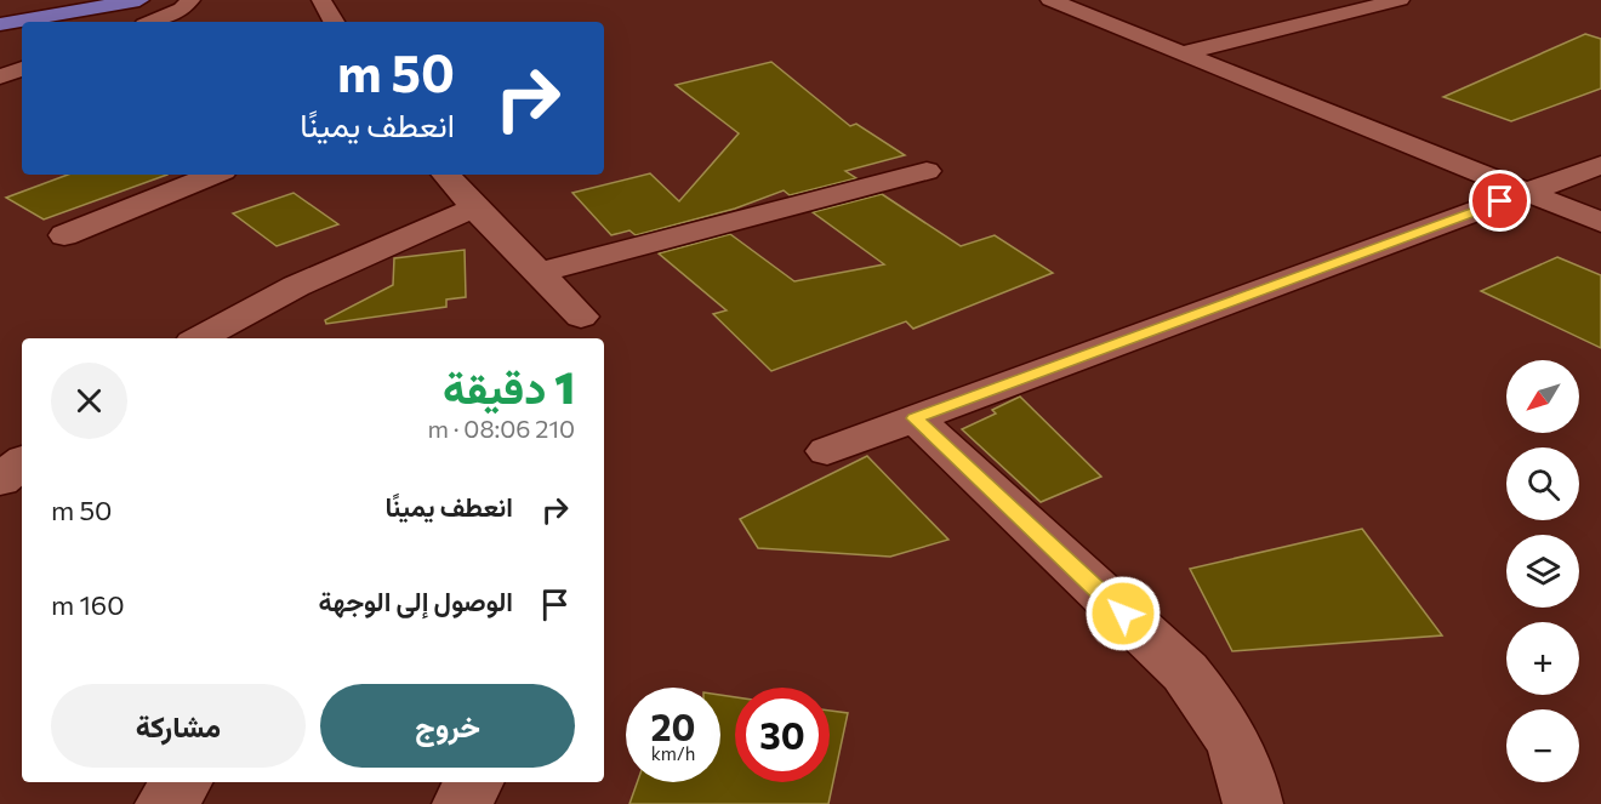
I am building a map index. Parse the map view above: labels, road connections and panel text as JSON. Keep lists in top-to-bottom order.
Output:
{
  "north": "bottom left",
  "page": {
    "turn": ["50 m", "انعطف يمينًا"],
    "heading": ["1 دقيقة", "210 m · 08:06"],
    "map_buttons": ["+", "−"],
    "list": [
      {
        "name": "انعطف يمينًا",
        "value": "50 m"
      },
      {
        "name": "الوصول إلى الوجهة",
        "value": "160 m"
      }
    ],
    "buttons": ["خروج", "مشاركة"],
    "speed": "20 km/h",
    "limit": "30"
  }
}
